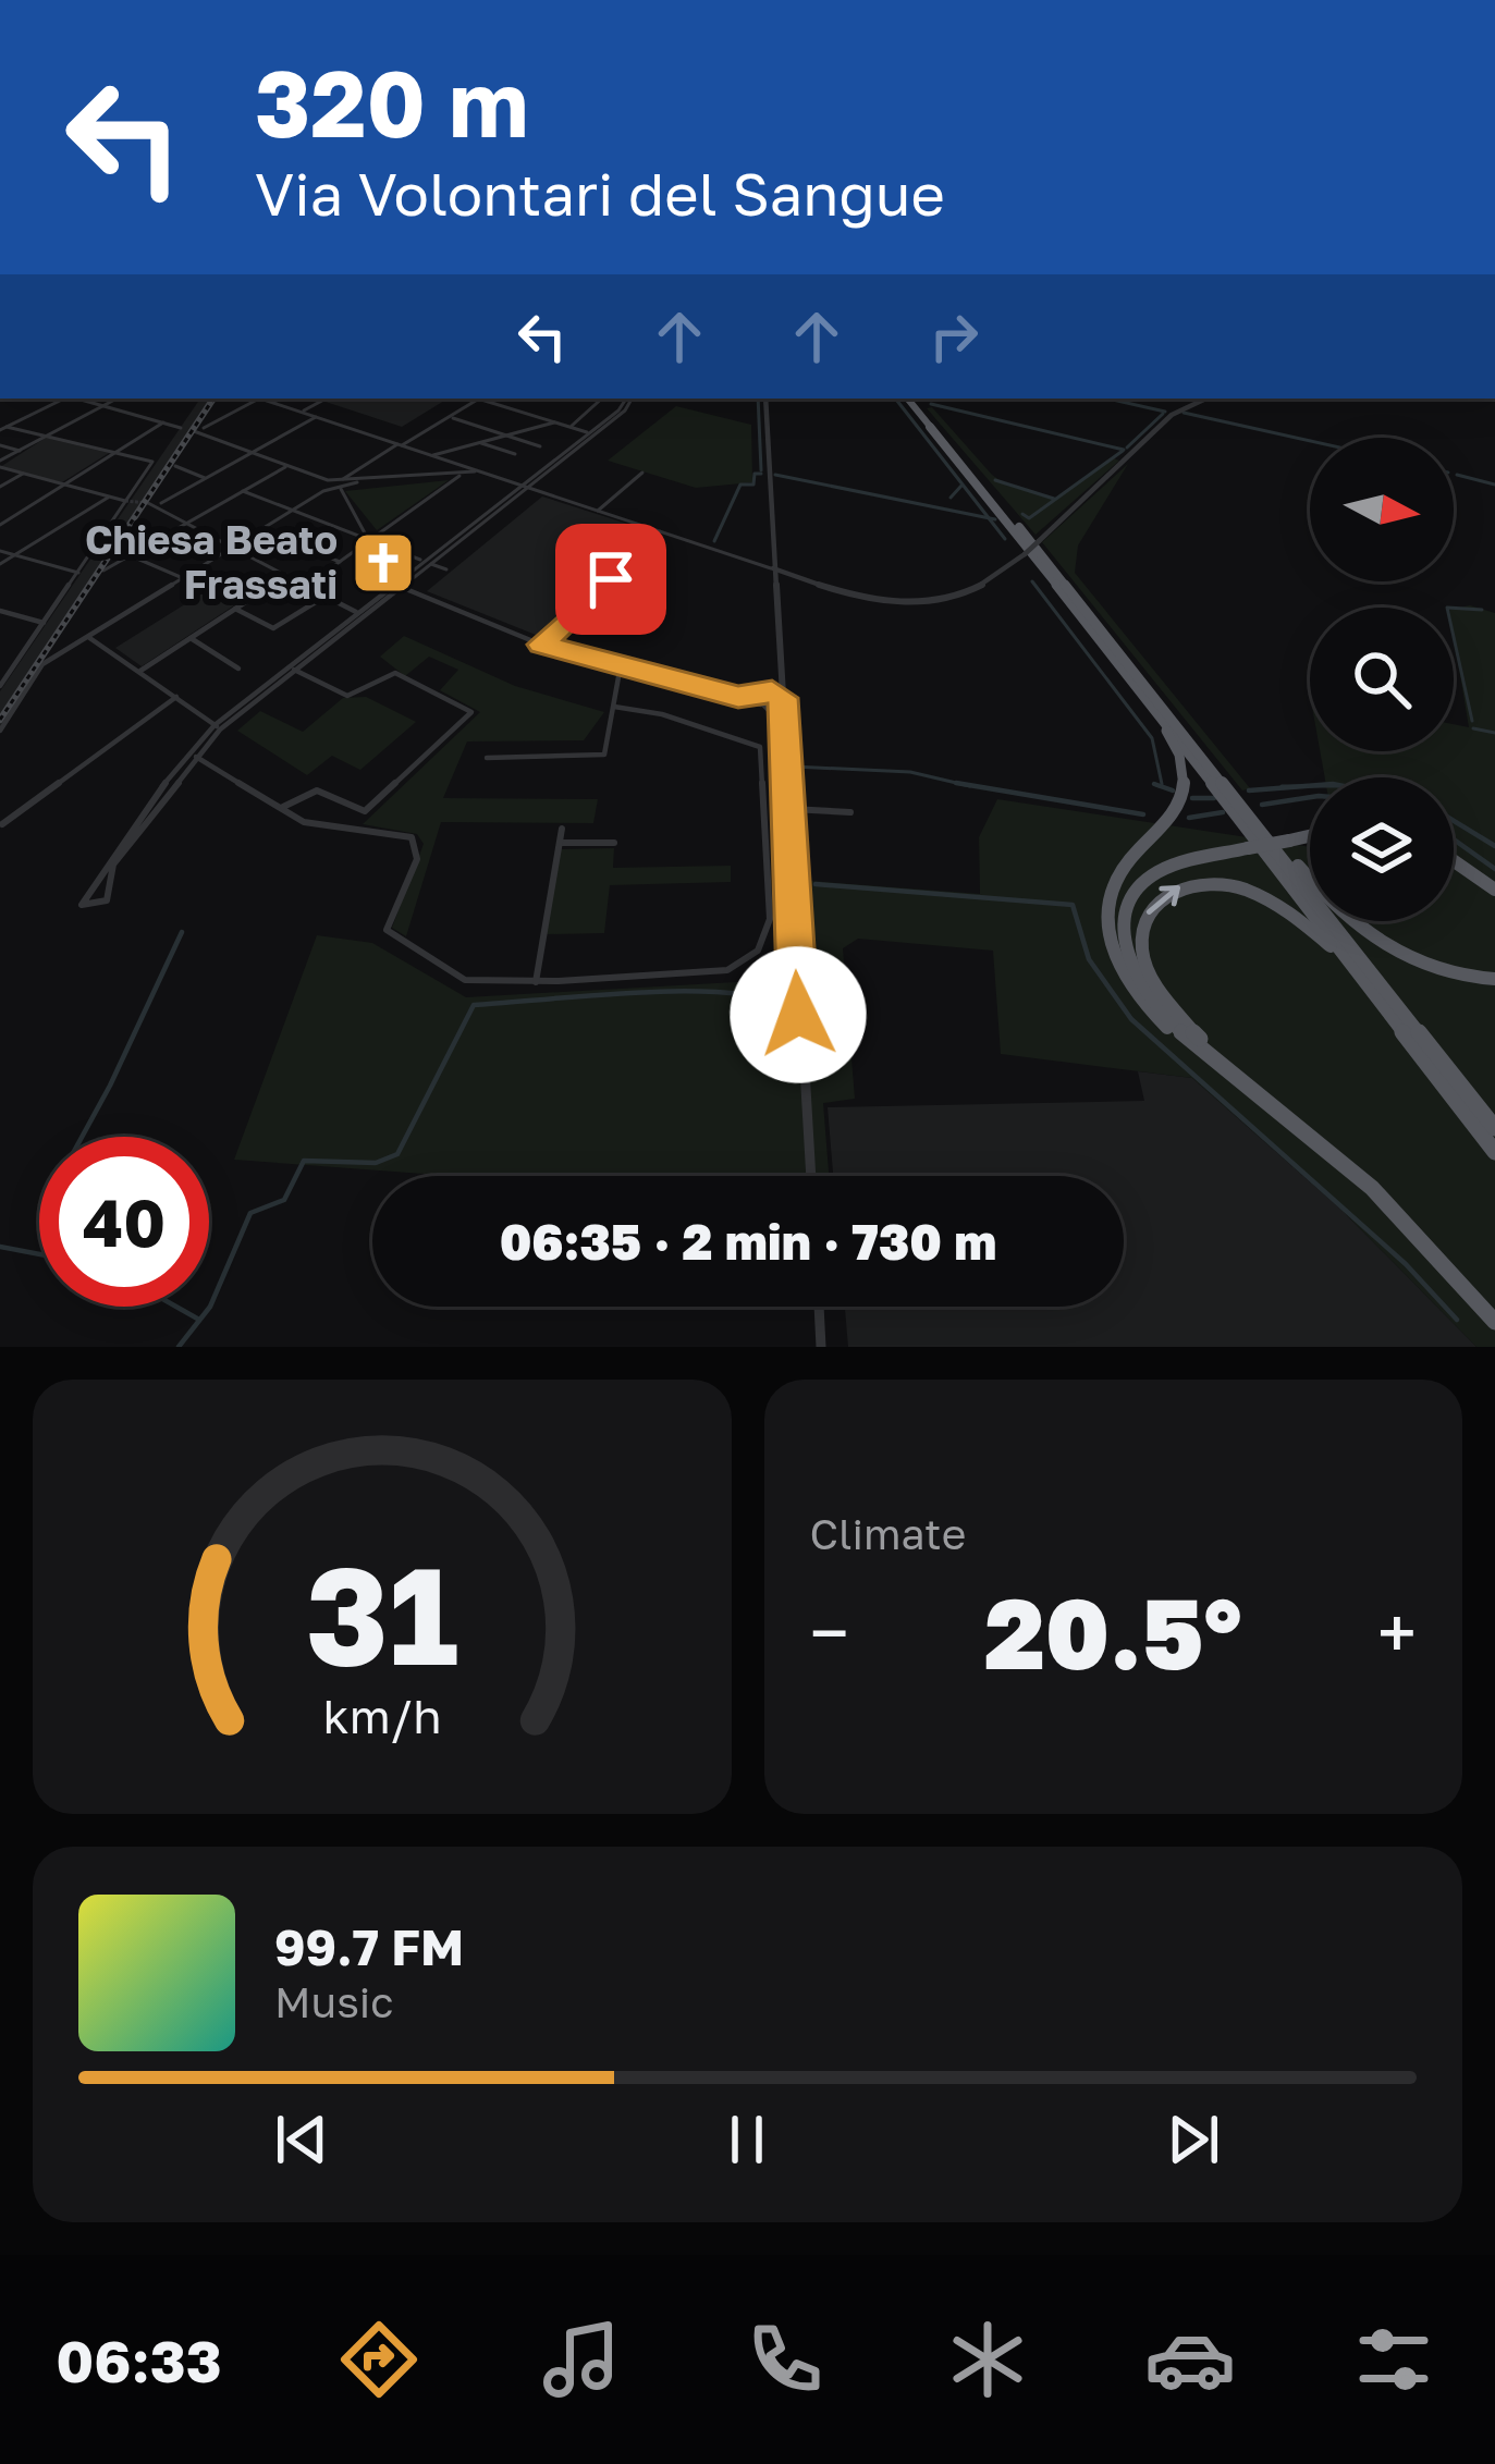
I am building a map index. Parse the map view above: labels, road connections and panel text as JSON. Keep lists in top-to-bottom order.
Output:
{
  "places": {
    "church": ["Chiesa Beato Frassati"]
  },
  "north": "right",
  "page": {
    "turn": ["320 m", "Via Volontari del Sangue"],
    "limit": "40",
    "trip": "06:35 · 2 min · 730 m",
    "tile": "Climate",
    "heat": ["−", "20.5°", "+"],
    "song": ["99.7 FM", "Music"],
    "tabs": "06:33",
    "gauge": ["31", "km/h"]
  }
}
